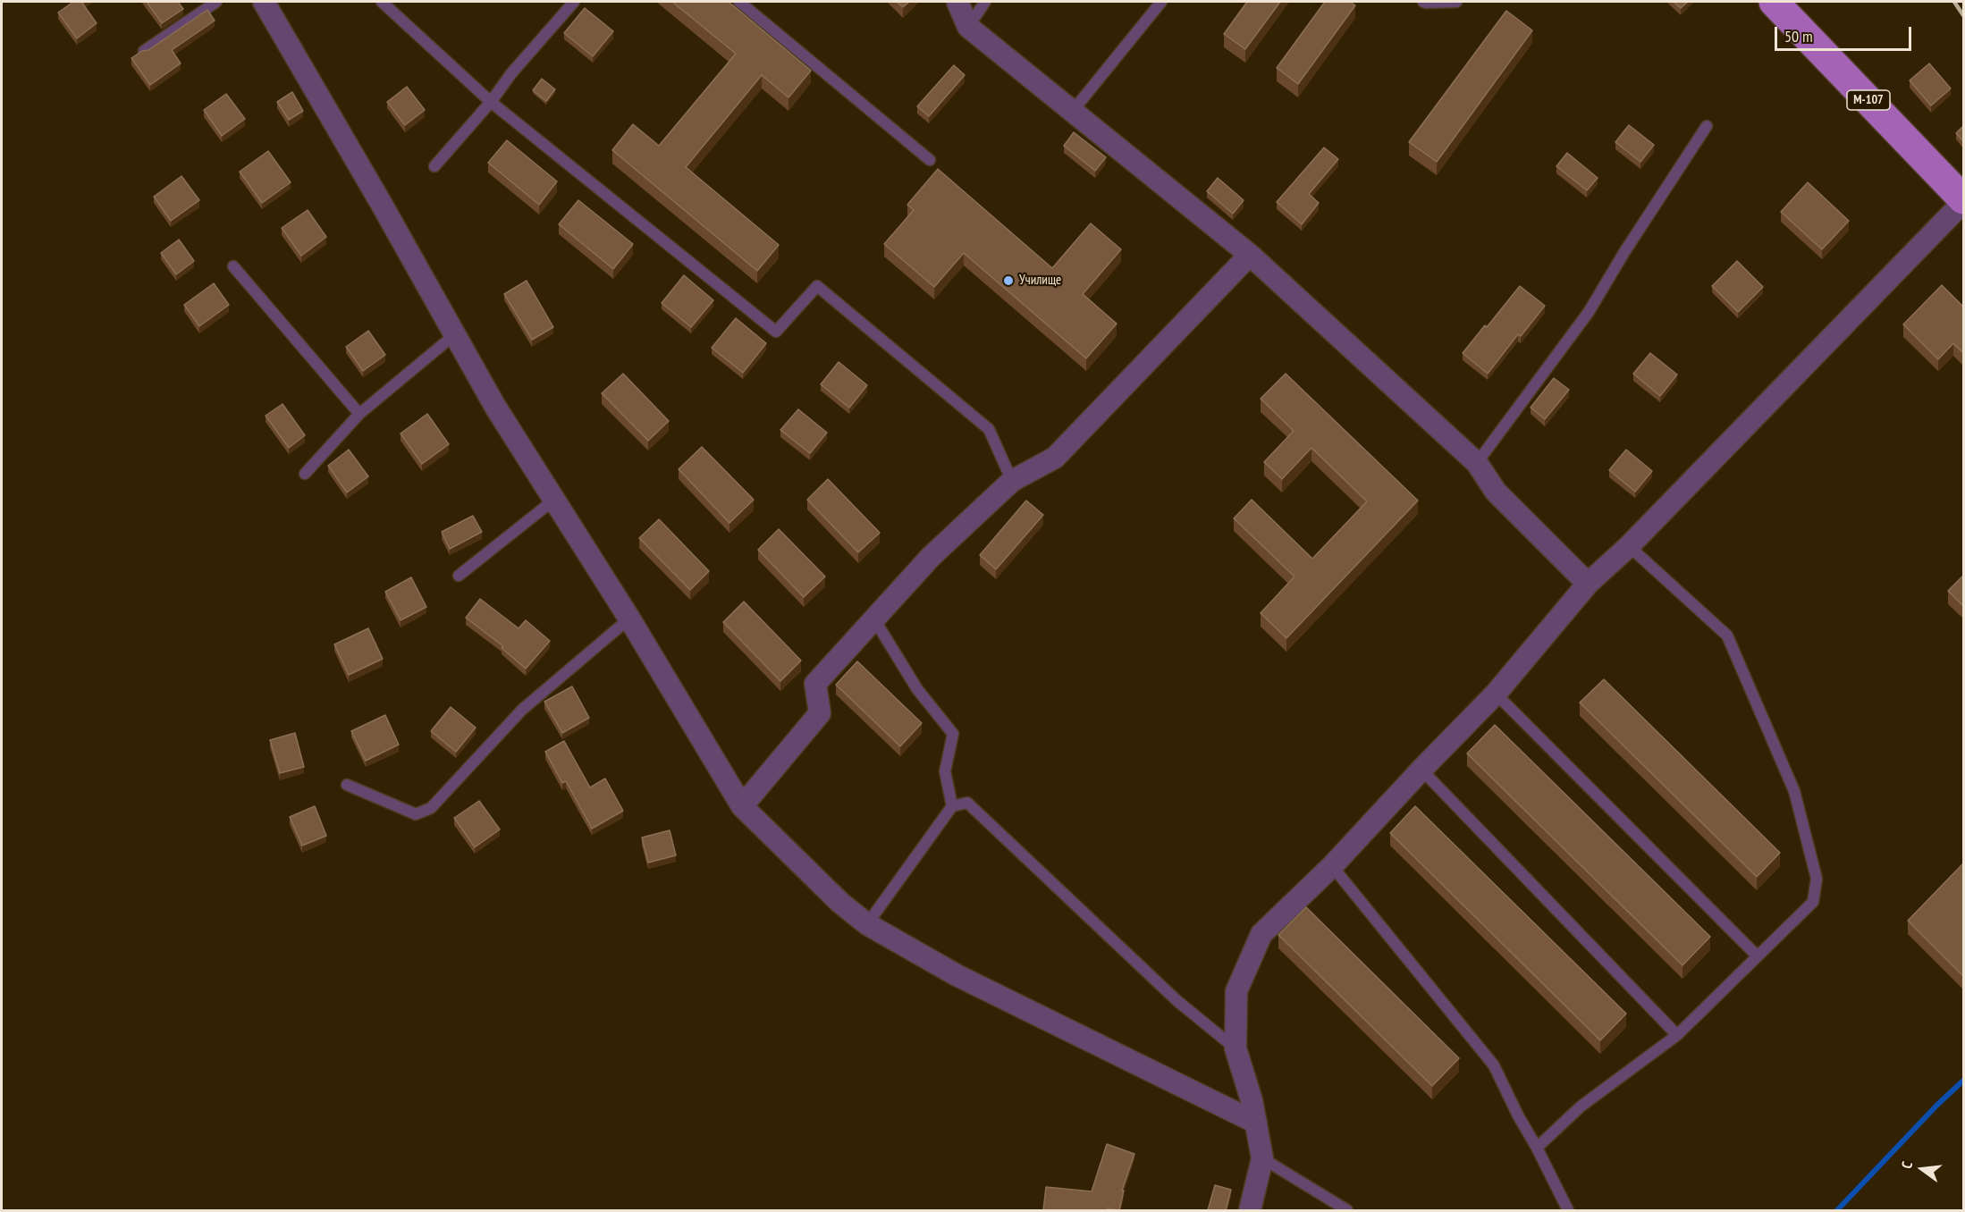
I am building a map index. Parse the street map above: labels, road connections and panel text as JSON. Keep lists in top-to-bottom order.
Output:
{
  "streets": {
    "main road": ["М-107"]
  },
  "places": ["Училище"],
  "scale_bar": "50 m",
  "north": "left"
}
